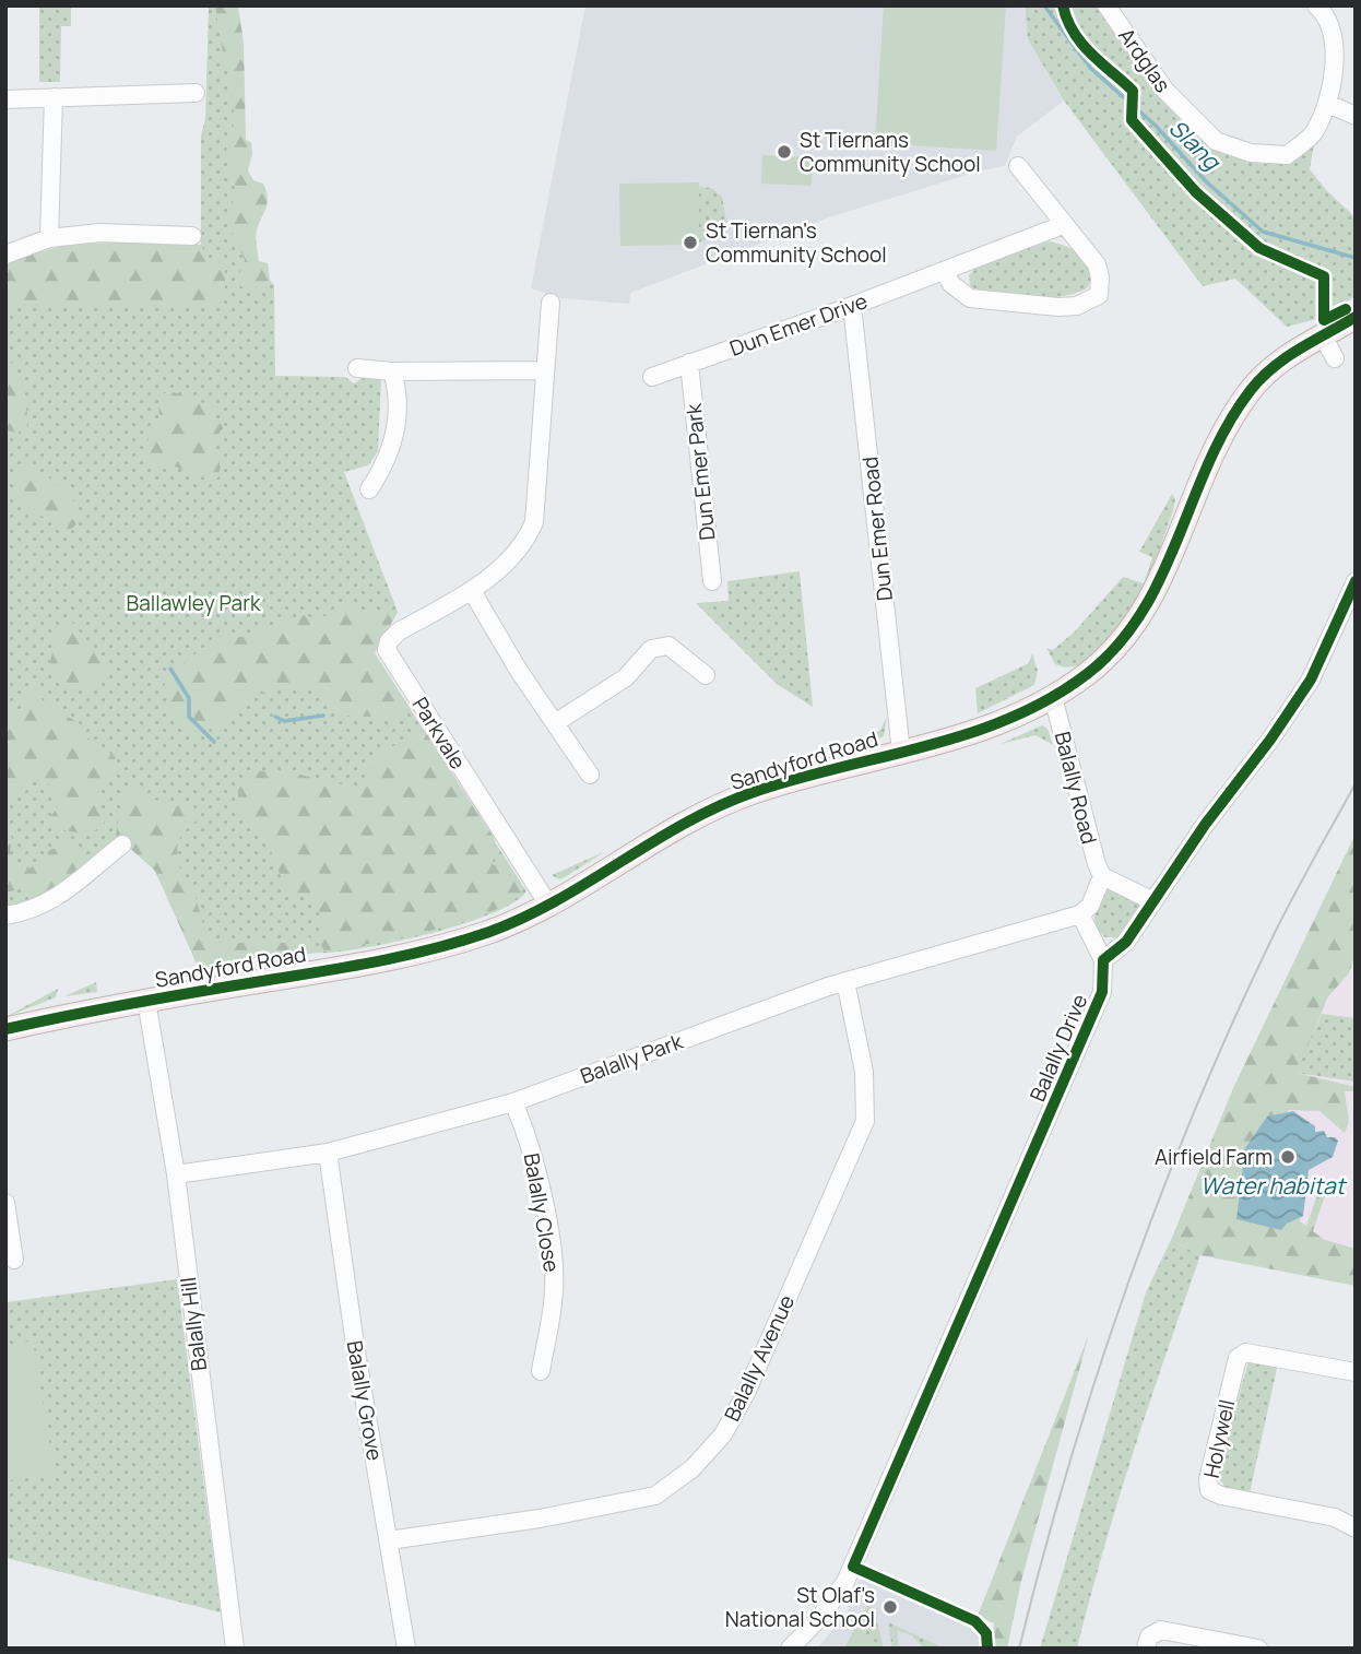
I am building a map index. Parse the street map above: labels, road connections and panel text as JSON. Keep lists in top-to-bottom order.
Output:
{
  "streets": {
    "main road": ["Sandyford Road"],
    "street": [
      "Ardglas",
      "Dun Emer Drive",
      "Dun Emer Park",
      "Dun Emer Road",
      "Parkvale",
      "Balally Road",
      "Balally Drive",
      "Balally Park",
      "Balally Close",
      "Balally Hill",
      "Balally Avenue",
      "Balally Grove",
      "Holywell"
    ]
  },
  "crossings": [
    ["Dun Emer Drive", "Dun Emer Park"],
    ["Dun Emer Drive", "Dun Emer Road"],
    ["Dun Emer Road", "Sandyford Road"],
    ["Parkvale", "Sandyford Road"],
    ["Sandyford Road", "Balally Road"],
    ["Sandyford Road", "Balally Hill"],
    ["Balally Park", "Balally Close"],
    ["Balally Park", "Balally Hill"],
    ["Balally Park", "Balally Avenue"],
    ["Balally Park", "Balally Grove"],
    ["Balally Avenue", "Balally Grove"]
  ],
  "water": ["Slang", "Water habitat"],
  "parks": ["Ballawley Park"],
  "places": [
    "St Tiernans Community School",
    "St Tiernan's Community School",
    "Airfield Farm",
    "St Olaf's National School"
  ]
}
